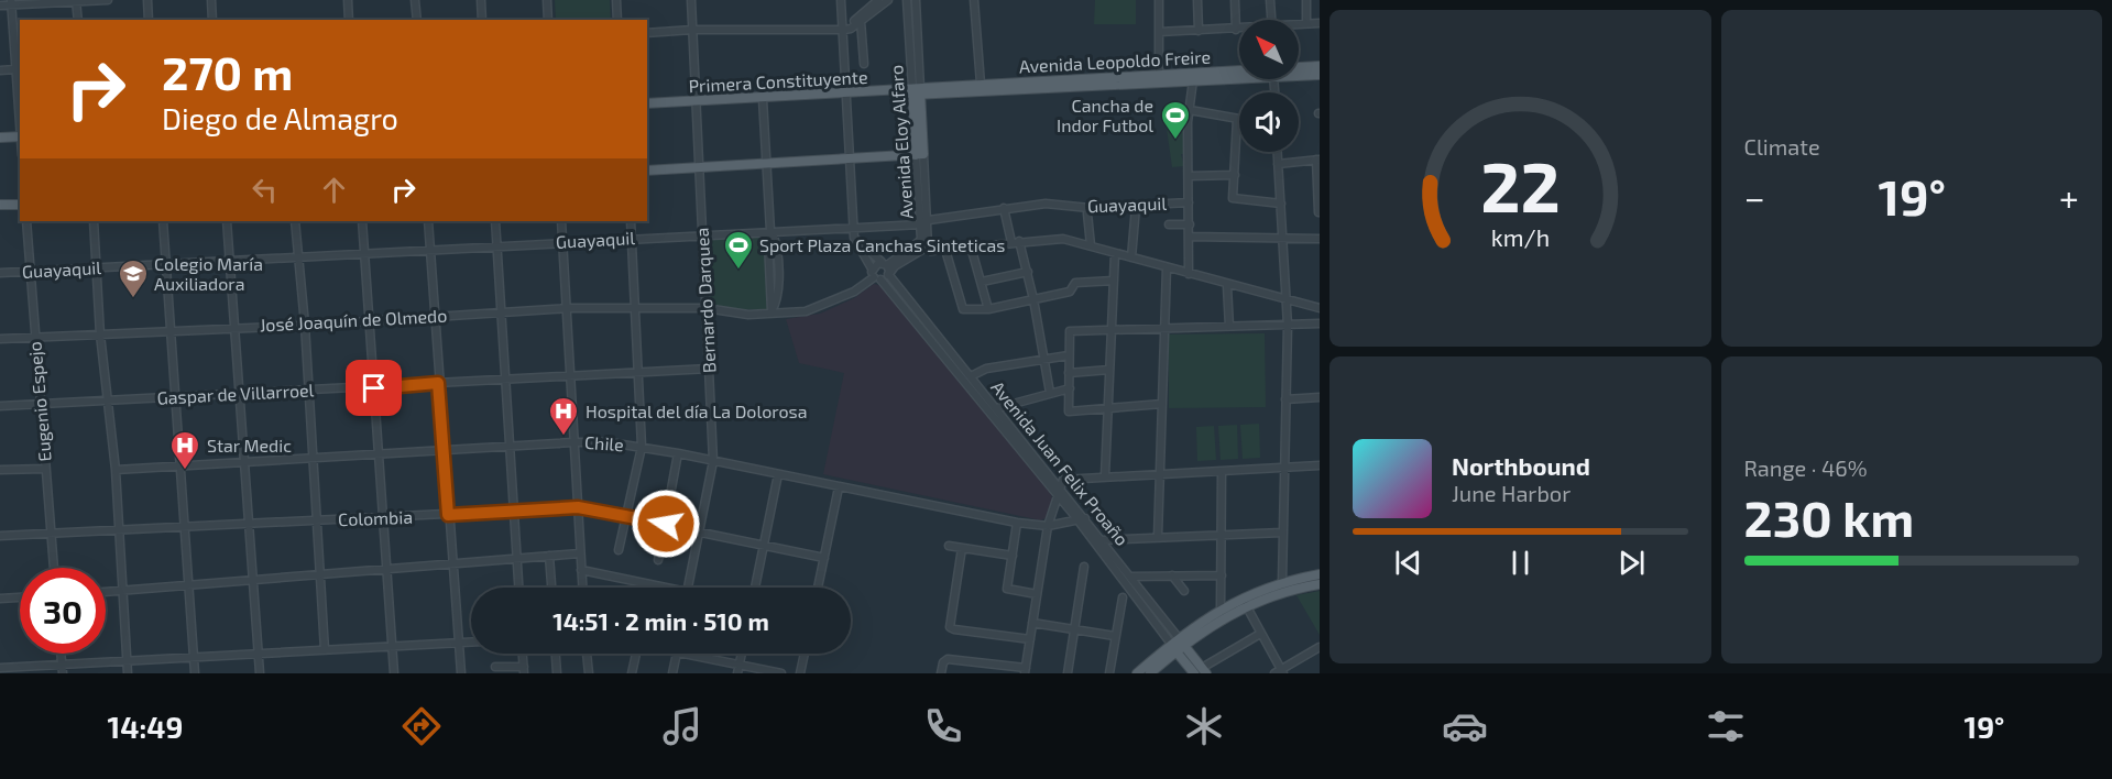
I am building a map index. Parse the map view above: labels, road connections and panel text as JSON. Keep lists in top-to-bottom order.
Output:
{
  "streets": {
    "main road": [
      "Avenida Leopoldo Freire",
      "Primera Constituyente",
      "Avenida Eloy Alfaro",
      "Avenida Juan Felix Proaño"
    ],
    "street": [
      "Guayaquil",
      "Bernardo Darquea",
      "José Joaquín de Olmedo",
      "Gaspar de Villarroel",
      "Eugenio Espejo",
      "Chile",
      "Colombia"
    ]
  },
  "crossings": [
    ["Avenida Leopoldo Freire", "Primera Constituyente"],
    ["Avenida Leopoldo Freire", "Avenida Eloy Alfaro"],
    ["Primera Constituyente", "Avenida Eloy Alfaro"],
    ["Primera Constituyente", "Bernardo Darquea"],
    ["Primera Constituyente", "Avenida Juan Felix Proaño"],
    ["Avenida Eloy Alfaro", "Guayaquil"],
    ["Avenida Eloy Alfaro", "Avenida Juan Felix Proaño"],
    ["Guayaquil", "Bernardo Darquea"],
    ["Guayaquil", "Eugenio Espejo"],
    ["Guayaquil", "Avenida Juan Felix Proaño"],
    ["Bernardo Darquea", "José Joaquín de Olmedo"],
    ["Bernardo Darquea", "Gaspar de Villarroel"],
    ["Bernardo Darquea", "Chile"],
    ["Bernardo Darquea", "Colombia"],
    ["José Joaquín de Olmedo", "Eugenio Espejo"],
    ["José Joaquín de Olmedo", "Avenida Juan Felix Proaño"],
    ["Gaspar de Villarroel", "Eugenio Espejo"],
    ["Eugenio Espejo", "Colombia"],
    ["Chile", "Avenida Juan Felix Proaño"]
  ],
  "places": {
    "sports": ["Cancha de Indor Futbol", "Sport Plaza Canchas Sinteticas"],
    "school or university": ["Colegio María Auxiliadora"],
    "hospital": ["Hospital del día La Dolorosa", "Star Medic"]
  },
  "north": "top left",
  "page": {
    "tile": [
      "Climate",
      ["Range · 46%", "230 km"]
    ],
    "turn": ["270 m", "Diego de Almagro"],
    "heat": ["−", "19°", "+"],
    "song": ["Northbound", "June Harbor"],
    "limit": "30",
    "trip": "14:51 · 2 min · 510 m",
    "tabs": ["14:49", "19°"],
    "gauge": ["22", "km/h"]
  }
}
